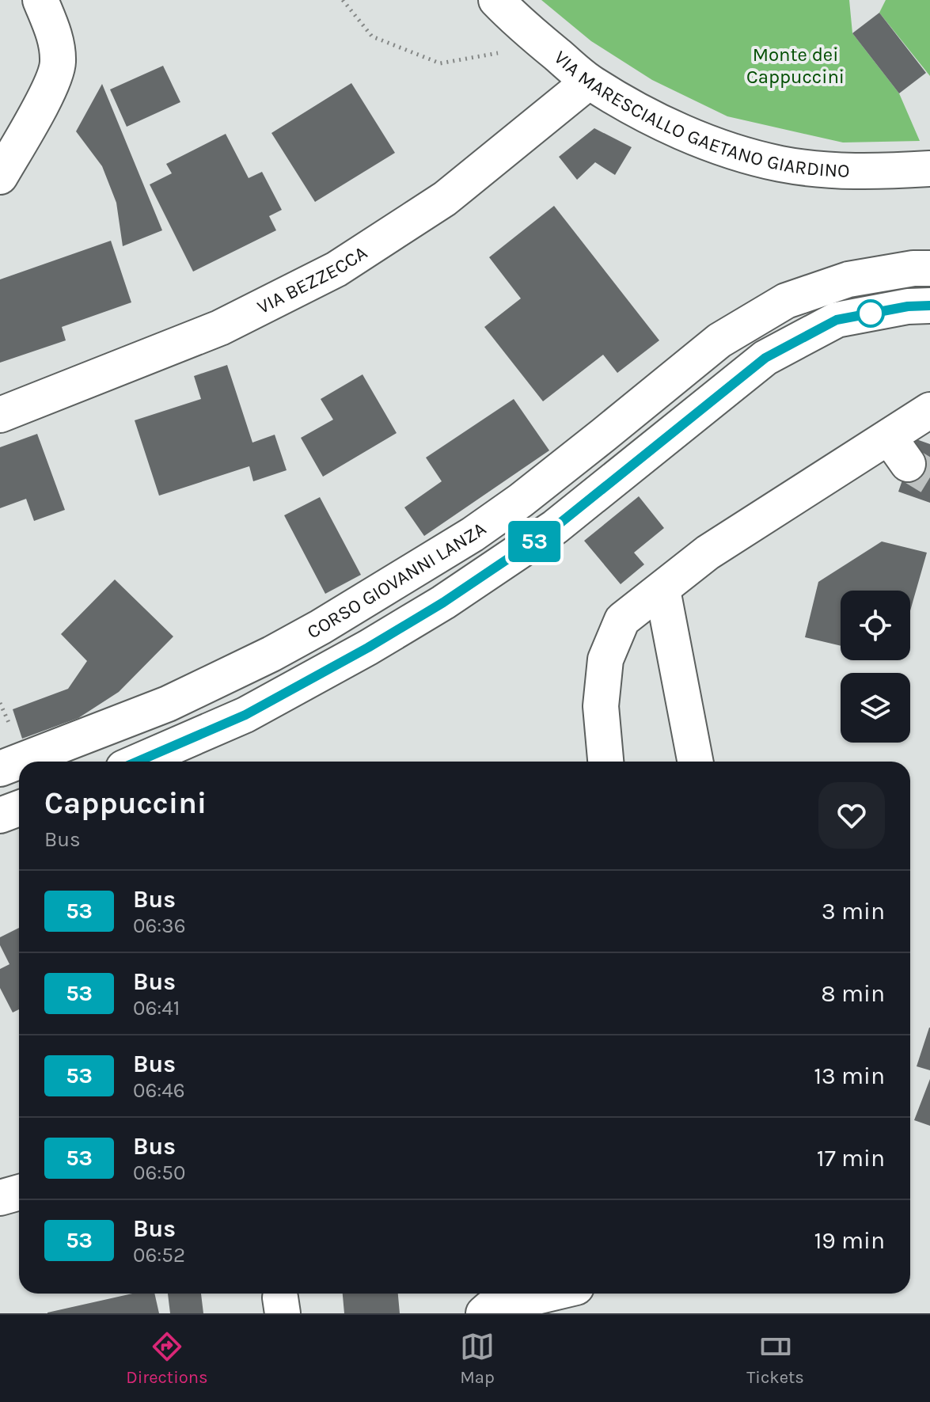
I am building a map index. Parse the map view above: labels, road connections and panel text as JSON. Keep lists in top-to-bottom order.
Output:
{
  "streets": {
    "street": ["VIA MARESCIALLO GAETANO GIARDINO", "VIA BEZZECCA", "CORSO GIOVANNI LANZA"]
  },
  "crossings": [
    ["VIA MARESCIALLO GAETANO GIARDINO", "VIA BEZZECCA"]
  ],
  "parks": ["Monte dei Cappuccini"],
  "lines": ["bus line 53"],
  "page": {
    "on_map": "53",
    "heading": ["Cappuccini", "Bus"],
    "list": [
      {
        "mark": "53",
        "name": "Bus",
        "note": "06:36",
        "value": "3 min"
      },
      {
        "mark": "53",
        "name": "Bus",
        "note": "06:41",
        "value": "8 min"
      },
      {
        "mark": "53",
        "name": "Bus",
        "note": "06:46",
        "value": "13 min"
      },
      {
        "mark": "53",
        "name": "Bus",
        "note": "06:50",
        "value": "17 min"
      },
      {
        "mark": "53",
        "name": "Bus",
        "note": "06:52",
        "value": "19 min"
      }
    ],
    "tabs": ["Directions", "Map", "Tickets"]
  }
}
